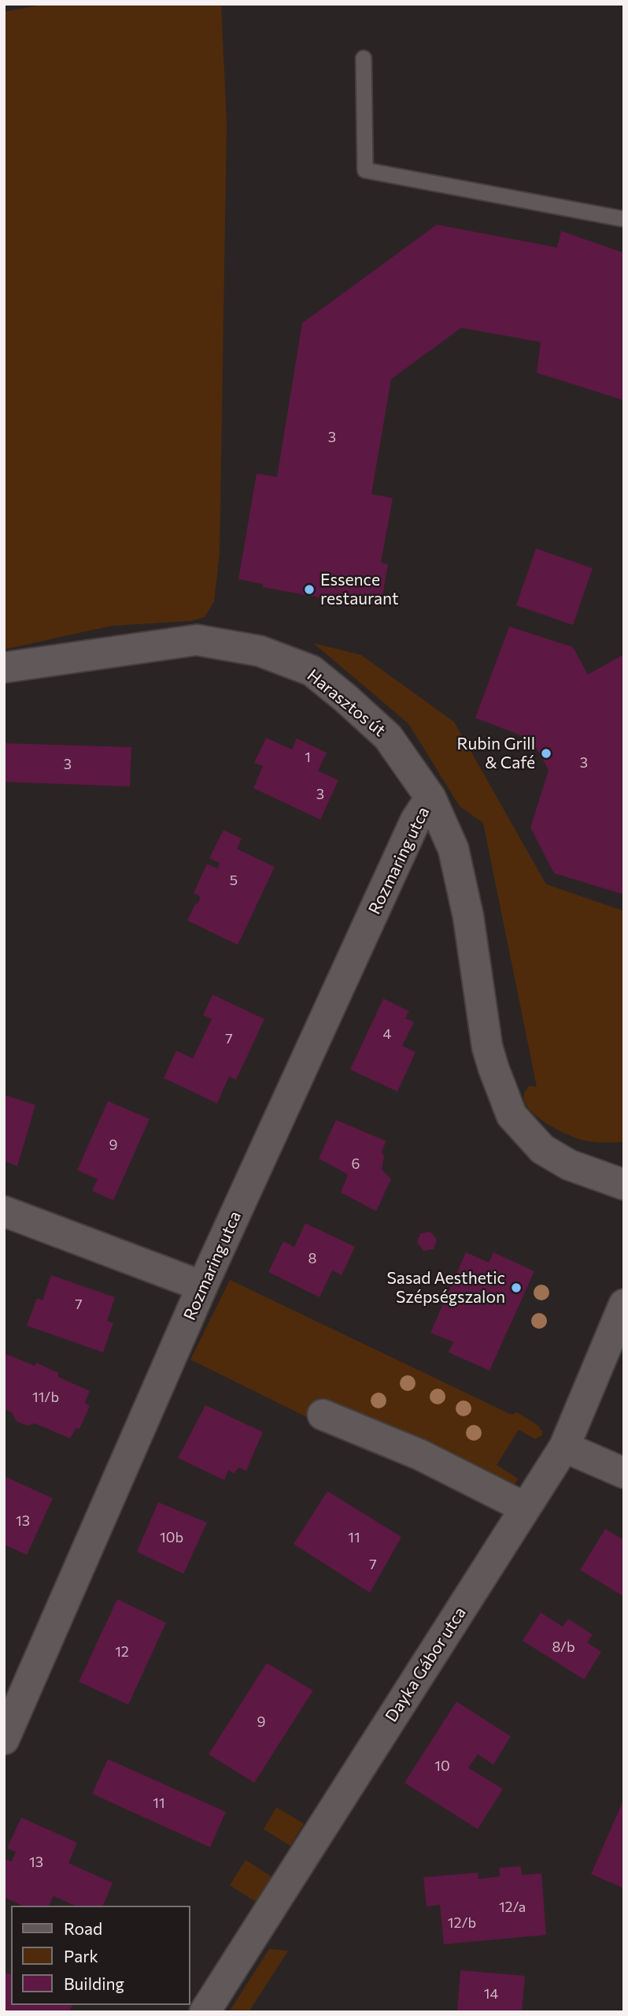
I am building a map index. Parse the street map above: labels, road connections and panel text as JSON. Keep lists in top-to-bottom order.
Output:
{
  "streets": {
    "street": ["Harasztos út", "Rozmaring utca", "Dayka Gábor utca"]
  },
  "crossings": [
    ["Harasztos út", "Rozmaring utca"]
  ],
  "places": ["Essence restaurant", "Rubin Grill & Café", "Sasad Aesthetic Szépségszalon"],
  "house_numbers": [
    "3",
    "1",
    "3",
    "3",
    "3",
    "5",
    "4",
    "7",
    "9",
    "6",
    "8",
    "7",
    "11/b",
    "13",
    "10b",
    "11",
    "7",
    "8/b",
    "12",
    "9",
    "10",
    "11",
    "13",
    "12/a",
    "12/b",
    "14"
  ],
  "legend": ["Road", "Park", "Building"]
}
